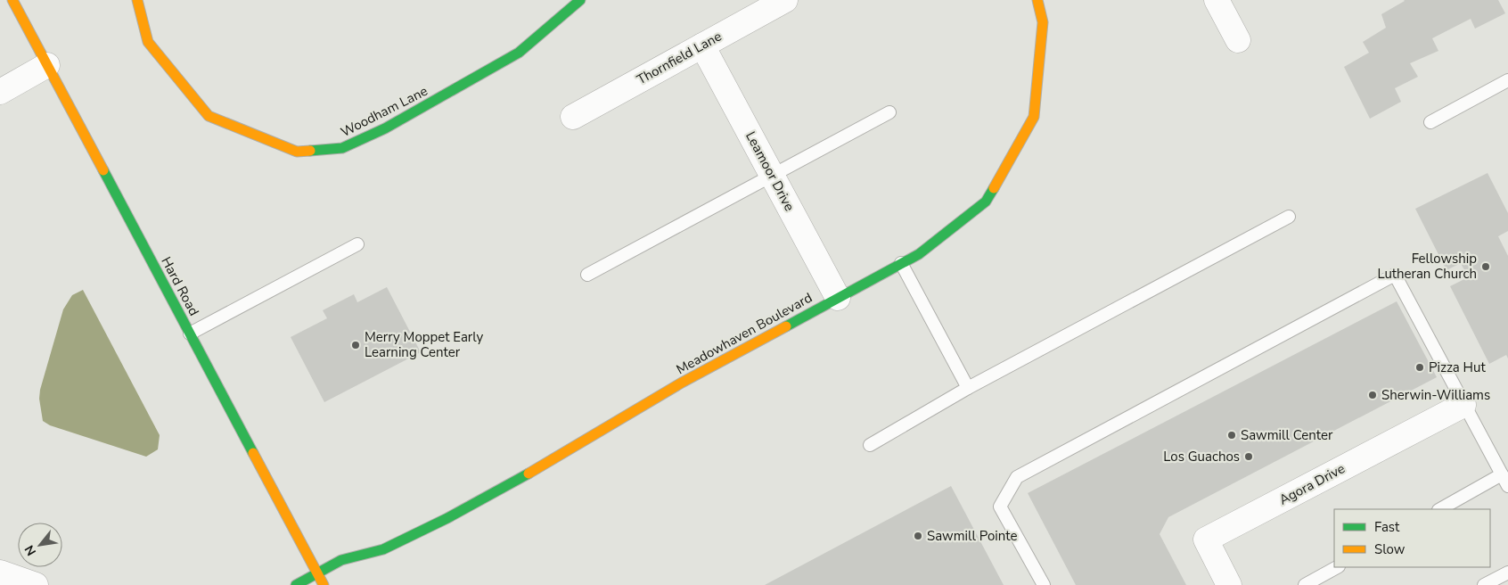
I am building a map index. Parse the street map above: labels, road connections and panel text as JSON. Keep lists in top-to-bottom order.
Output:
{
  "streets": {
    "street": [
      "Thornfield Lane",
      "Woodham Lane",
      "Leamoor Drive",
      "Hard Road",
      "Meadowhaven Boulevard",
      "Agora Drive"
    ]
  },
  "crossings": [
    ["Thornfield Lane", "Leamoor Drive"],
    ["Leamoor Drive", "Meadowhaven Boulevard"],
    ["Hard Road", "Meadowhaven Boulevard"]
  ],
  "places": [
    "Fellowship Lutheran Church",
    "Merry Moppet Early Learning Center",
    "Pizza Hut",
    "Sherwin-Williams",
    "Sawmill Center",
    "Los Guachos",
    "Sawmill Pointe"
  ],
  "legend": ["Fast", "Slow"],
  "north": "bottom left"
}
